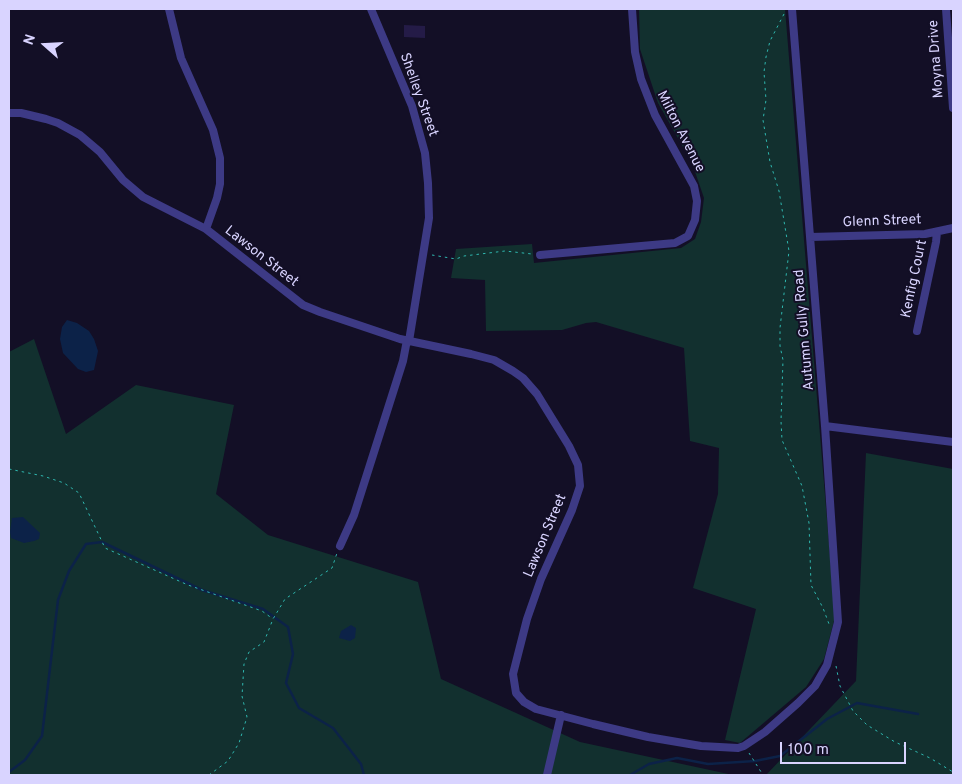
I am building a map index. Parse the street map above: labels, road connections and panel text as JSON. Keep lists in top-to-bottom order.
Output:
{
  "streets": {
    "street": [
      "Moyna Drive",
      "Shelley Street",
      "Milton Avenue",
      "Glenn Street",
      "Lawson Street",
      "Kenfig Court",
      "Autumn Gully Road"
    ]
  },
  "crossings": [
    ["Shelley Street", "Lawson Street"],
    ["Glenn Street", "Kenfig Court"],
    ["Glenn Street", "Autumn Gully Road"],
    ["Lawson Street", "Autumn Gully Road"]
  ],
  "scale_bar": "100 m",
  "north": "left"
}
